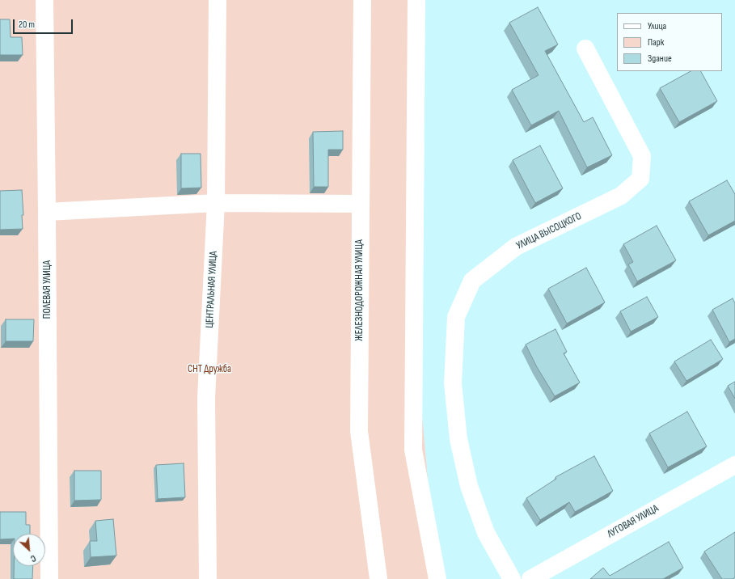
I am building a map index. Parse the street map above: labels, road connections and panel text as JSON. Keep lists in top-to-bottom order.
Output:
{
  "streets": {
    "street": [
      "УЛИЦА ВЫСОЦКОГО",
      "ПОЛЕВАЯ УЛИЦА",
      "ЦЕНТРАЛЬНАЯ УЛИЦА",
      "ЖЕЛЕЗНОДОРОЖНАЯ УЛИЦА",
      "ЛУГОВАЯ УЛИЦА"
    ]
  },
  "parks": ["СНТ Дружба"],
  "legend": ["Улица", "Парк", "Здание"],
  "scale_bar": "20 m",
  "north": "bottom right"
}
